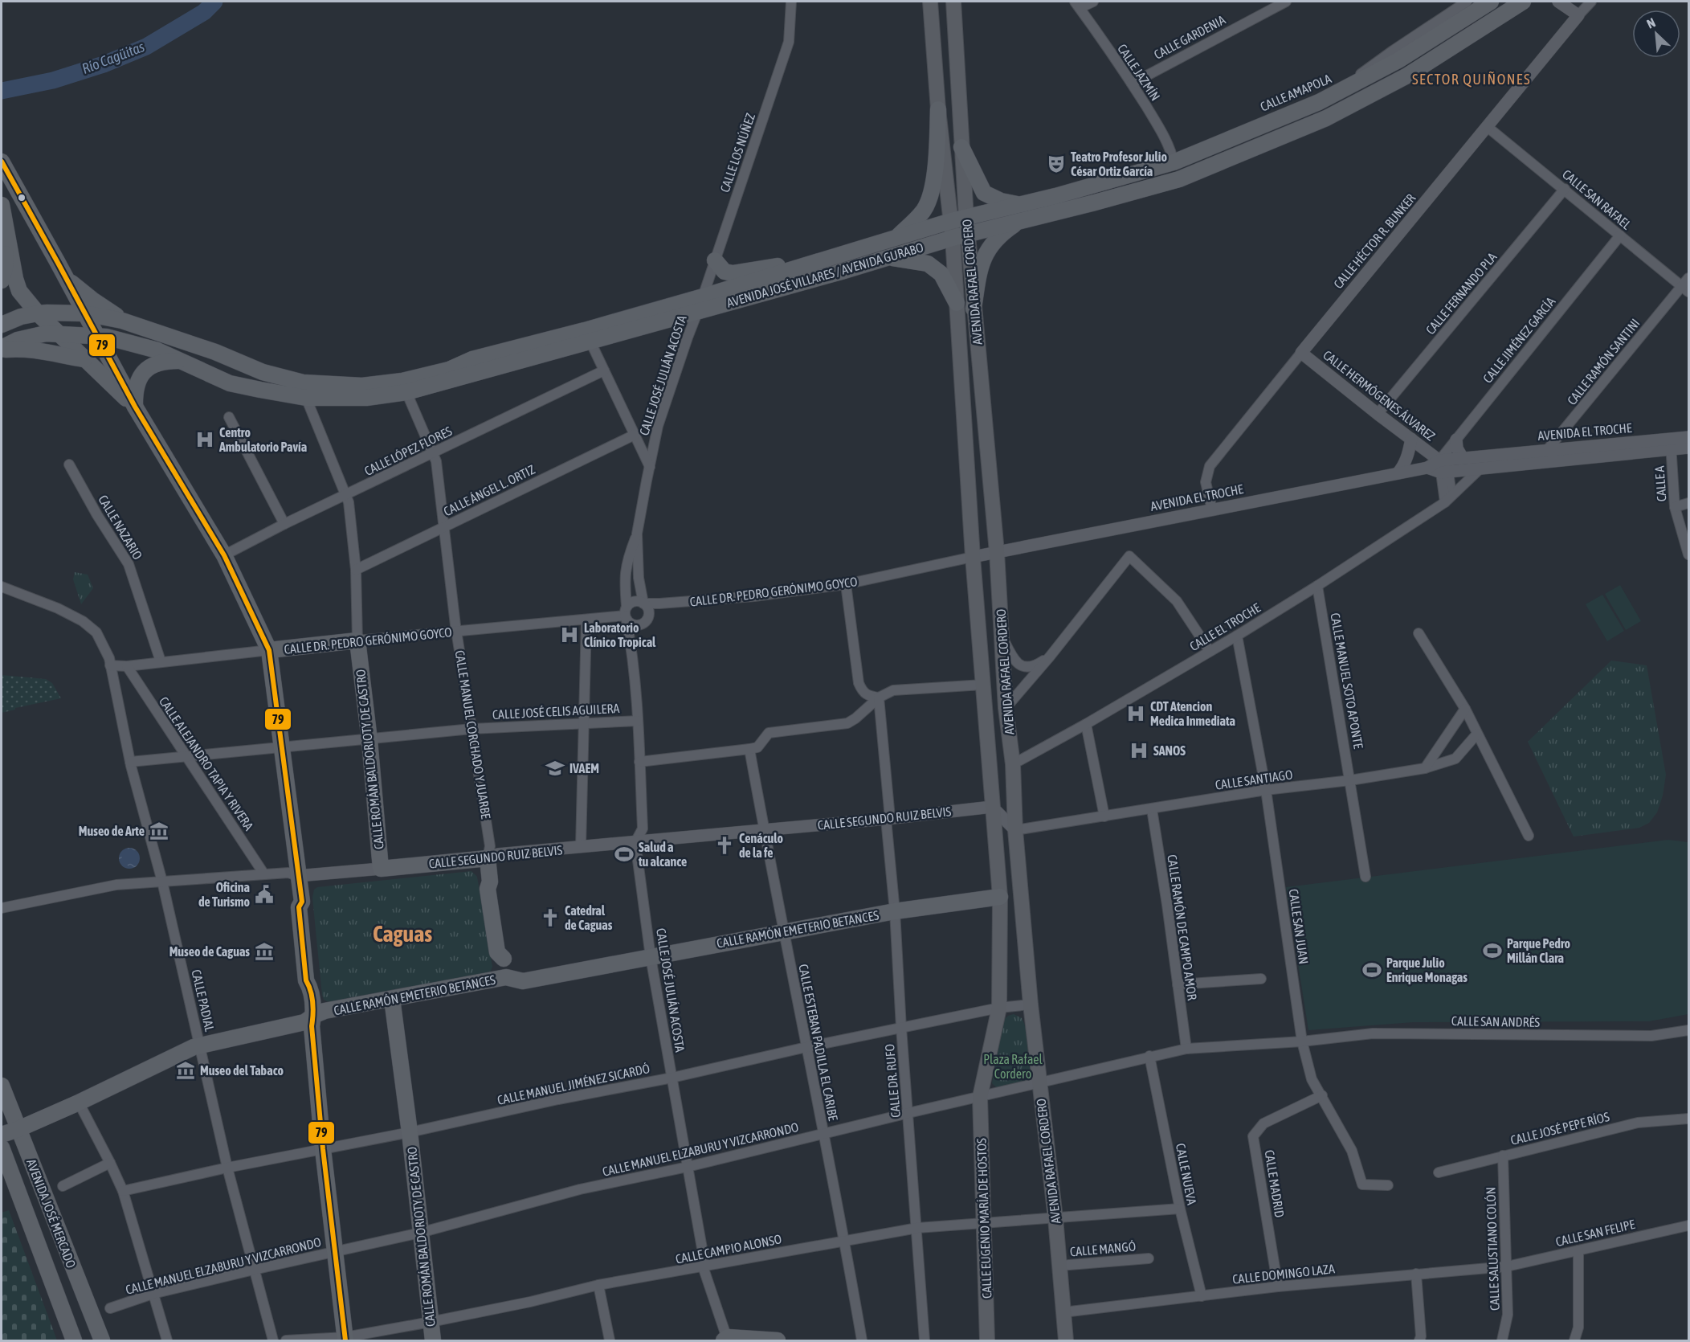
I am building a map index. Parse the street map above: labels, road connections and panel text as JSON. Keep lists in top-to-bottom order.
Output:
{
  "streets": {
    "main road": [
      "AVENIDA JOSÉ VILLARES / AVENIDA GURABO",
      "AVENIDA RAFAEL CORDERO",
      "CALLE DR. PEDRO GERÓNIMO GOYCO",
      "CALLE MANUEL CORCHADO Y JUARBE",
      "CALLE ROMÁN BALDORIOTY DE CASTRO",
      "CALLE SEGUNDO RUIZ BELVIS",
      "CALLE RAMÓN EMETERIO BETANCES",
      "AVENIDA JOSÉ MERCADO",
      "CALLE EUGENIO MARÍA DE HOSTOS"
    ],
    "street": [
      "CALLE GARDENIA",
      "CALLE JAZMÍN",
      "CALLE AMAPOLA",
      "CALLE LOS NÚÑEZ",
      "CALLE SAN RAFAEL",
      "CALLE HÉCTOR R. BUNKER",
      "CALLE FERNANDO PLA",
      "CALLE JIMÉNEZ GARCÍA",
      "CALLE RAMÓN SANTINI",
      "CALLE JOSÉ JULIÁN ACOSTA",
      "CALLE HERMÓGENES ÁLVAREZ",
      "AVENIDA EL TROCHE",
      "CALLE LÓPEZ FLORES",
      "CALLE A",
      "CALLE ÁNGEL L. ORTIZ",
      "CALLE NAZARIO",
      "CALLE EL TROCHE",
      "CALLE MANUEL SOTO APONTE",
      "CALLE JOSÉ CELIS AGUILERA",
      "CALLE ALEJANDRO TAPIA Y RIVERA",
      "CALLE SANTIAGO",
      "CALLE SAN JUAN",
      "CALLE RAMÓN DE CAMPO AMOR",
      "CALLE PADIAL",
      "CALLE SAN ANDRÉS",
      "CALLE ESTEBAN PADILLA EL CARIBE",
      "CALLE DR. RUFO",
      "CALLE MANUEL JIMÉNEZ SICARDÓ",
      "CALLE JOSÉ PEPE RÍOS",
      "CALLE MANUEL ELZABURU Y VIZCARRONDO",
      "CALLE NUEVA",
      "CALLE MADRID",
      "CALLE SAN FELIPE",
      "CALLE CAMPIO ALONSO",
      "CALLE MANGÓ",
      "CALLE SALUSTIANO COLÓN",
      "CALLE DOMINGO LAZA"
    ]
  },
  "crossings": [
    ["CALLE GARDENIA", "CALLE JAZMÍN"],
    ["CALLE JAZMÍN", "CALLE AMAPOLA"],
    ["CALLE JAZMÍN", "AVENIDA JOSÉ VILLARES / AVENIDA GURABO"],
    ["CALLE AMAPOLA", "AVENIDA JOSÉ VILLARES / AVENIDA GURABO"],
    ["CALLE LOS NÚÑEZ", "AVENIDA JOSÉ VILLARES / AVENIDA GURABO"],
    ["CALLE LOS NÚÑEZ", "CALLE JOSÉ JULIÁN ACOSTA"],
    ["CALLE SAN RAFAEL", "CALLE HÉCTOR R. BUNKER"],
    ["CALLE SAN RAFAEL", "CALLE FERNANDO PLA"],
    ["CALLE SAN RAFAEL", "CALLE JIMÉNEZ GARCÍA"],
    ["CALLE SAN RAFAEL", "CALLE RAMÓN SANTINI"],
    ["CALLE HÉCTOR R. BUNKER", "CALLE HERMÓGENES ÁLVAREZ"],
    ["CALLE HÉCTOR R. BUNKER", "AVENIDA EL TROCHE"],
    ["AVENIDA JOSÉ VILLARES / AVENIDA GURABO", "AVENIDA RAFAEL CORDERO"],
    ["AVENIDA JOSÉ VILLARES / AVENIDA GURABO", "CALLE JOSÉ JULIÁN ACOSTA"],
    ["AVENIDA RAFAEL CORDERO", "AVENIDA EL TROCHE"],
    ["AVENIDA RAFAEL CORDERO", "CALLE DR. PEDRO GERÓNIMO GOYCO"],
    ["AVENIDA RAFAEL CORDERO", "CALLE EL TROCHE"],
    ["AVENIDA RAFAEL CORDERO", "CALLE SANTIAGO"],
    ["AVENIDA RAFAEL CORDERO", "CALLE SEGUNDO RUIZ BELVIS"],
    ["AVENIDA RAFAEL CORDERO", "CALLE RAMÓN EMETERIO BETANCES"],
    ["AVENIDA RAFAEL CORDERO", "CALLE MANUEL JIMÉNEZ SICARDÓ"],
    ["AVENIDA RAFAEL CORDERO", "CALLE MANUEL ELZABURU Y VIZCARRONDO"],
    ["AVENIDA RAFAEL CORDERO", "CALLE EUGENIO MARÍA DE HOSTOS"],
    ["AVENIDA RAFAEL CORDERO", "CALLE CAMPIO ALONSO"],
    ["AVENIDA RAFAEL CORDERO", "CALLE MANGÓ"],
    ["AVENIDA RAFAEL CORDERO", "CALLE DOMINGO LAZA"],
    ["CALLE FERNANDO PLA", "CALLE HERMÓGENES ÁLVAREZ"],
    ["CALLE JIMÉNEZ GARCÍA", "CALLE HERMÓGENES ÁLVAREZ"],
    ["CALLE JIMÉNEZ GARCÍA", "AVENIDA EL TROCHE"],
    ["CALLE RAMÓN SANTINI", "AVENIDA EL TROCHE"],
    ["CALLE JOSÉ JULIÁN ACOSTA", "CALLE DR. PEDRO GERÓNIMO GOYCO"],
    ["CALLE JOSÉ JULIÁN ACOSTA", "CALLE JOSÉ CELIS AGUILERA"],
    ["CALLE JOSÉ JULIÁN ACOSTA", "CALLE SEGUNDO RUIZ BELVIS"],
    ["CALLE JOSÉ JULIÁN ACOSTA", "CALLE RAMÓN EMETERIO BETANCES"],
    ["CALLE JOSÉ JULIÁN ACOSTA", "CALLE MANUEL JIMÉNEZ SICARDÓ"],
    ["CALLE JOSÉ JULIÁN ACOSTA", "CALLE MANUEL ELZABURU Y VIZCARRONDO"],
    ["CALLE JOSÉ JULIÁN ACOSTA", "CALLE CAMPIO ALONSO"],
    ["CALLE HERMÓGENES ÁLVAREZ", "AVENIDA EL TROCHE"],
    ["AVENIDA EL TROCHE", "CALLE A"],
    ["AVENIDA EL TROCHE", "CALLE DR. PEDRO GERÓNIMO GOYCO"],
    ["AVENIDA EL TROCHE", "CALLE EL TROCHE"],
    ["CALLE LÓPEZ FLORES", "CALLE MANUEL CORCHADO Y JUARBE"],
    ["CALLE LÓPEZ FLORES", "CALLE ROMÁN BALDORIOTY DE CASTRO"],
    ["CALLE ÁNGEL L. ORTIZ", "CALLE MANUEL CORCHADO Y JUARBE"],
    ["CALLE ÁNGEL L. ORTIZ", "CALLE ROMÁN BALDORIOTY DE CASTRO"],
    ["CALLE NAZARIO", "CALLE DR. PEDRO GERÓNIMO GOYCO"],
    ["CALLE DR. PEDRO GERÓNIMO GOYCO", "CALLE MANUEL CORCHADO Y JUARBE"],
    ["CALLE DR. PEDRO GERÓNIMO GOYCO", "CALLE ROMÁN BALDORIOTY DE CASTRO"],
    ["CALLE DR. PEDRO GERÓNIMO GOYCO", "CALLE ALEJANDRO TAPIA Y RIVERA"],
    ["CALLE DR. PEDRO GERÓNIMO GOYCO", "CALLE PADIAL"],
    ["CALLE EL TROCHE", "CALLE MANUEL SOTO APONTE"],
    ["CALLE EL TROCHE", "CALLE SAN JUAN"],
    ["CALLE MANUEL SOTO APONTE", "CALLE SANTIAGO"],
    ["CALLE JOSÉ CELIS AGUILERA", "CALLE MANUEL CORCHADO Y JUARBE"],
    ["CALLE JOSÉ CELIS AGUILERA", "CALLE ROMÁN BALDORIOTY DE CASTRO"],
    ["CALLE JOSÉ CELIS AGUILERA", "CALLE ALEJANDRO TAPIA Y RIVERA"],
    ["CALLE JOSÉ CELIS AGUILERA", "CALLE PADIAL"],
    ["CALLE MANUEL CORCHADO Y JUARBE", "CALLE SEGUNDO RUIZ BELVIS"],
    ["CALLE MANUEL CORCHADO Y JUARBE", "CALLE RAMÓN EMETERIO BETANCES"],
    ["CALLE ROMÁN BALDORIOTY DE CASTRO", "CALLE SEGUNDO RUIZ BELVIS"],
    ["CALLE ROMÁN BALDORIOTY DE CASTRO", "CALLE RAMÓN EMETERIO BETANCES"],
    ["CALLE ROMÁN BALDORIOTY DE CASTRO", "CALLE MANUEL JIMÉNEZ SICARDÓ"],
    ["CALLE ROMÁN BALDORIOTY DE CASTRO", "CALLE MANUEL ELZABURU Y VIZCARRONDO"],
    ["CALLE ROMÁN BALDORIOTY DE CASTRO", "CALLE CAMPIO ALONSO"],
    ["CALLE ALEJANDRO TAPIA Y RIVERA", "CALLE SEGUNDO RUIZ BELVIS"],
    ["CALLE SANTIAGO", "CALLE SAN JUAN"],
    ["CALLE SANTIAGO", "CALLE RAMÓN DE CAMPO AMOR"],
    ["CALLE SEGUNDO RUIZ BELVIS", "CALLE PADIAL"],
    ["CALLE SEGUNDO RUIZ BELVIS", "CALLE ESTEBAN PADILLA EL CARIBE"],
    ["CALLE SEGUNDO RUIZ BELVIS", "CALLE DR. RUFO"],
    ["CALLE SAN JUAN", "CALLE SAN ANDRÉS"],
    ["CALLE SAN JUAN", "CALLE MANUEL ELZABURU Y VIZCARRONDO"],
    ["CALLE SAN JUAN", "CALLE MADRID"],
    ["CALLE RAMÓN DE CAMPO AMOR", "CALLE MANUEL ELZABURU Y VIZCARRONDO"],
    ["CALLE RAMÓN EMETERIO BETANCES", "CALLE PADIAL"],
    ["CALLE RAMÓN EMETERIO BETANCES", "CALLE ESTEBAN PADILLA EL CARIBE"],
    ["CALLE RAMÓN EMETERIO BETANCES", "CALLE DR. RUFO"],
    ["CALLE RAMÓN EMETERIO BETANCES", "AVENIDA JOSÉ MERCADO"],
    ["CALLE PADIAL", "CALLE MANUEL JIMÉNEZ SICARDÓ"],
    ["CALLE PADIAL", "CALLE MANUEL ELZABURU Y VIZCARRONDO"],
    ["CALLE SAN ANDRÉS", "CALLE MANUEL ELZABURU Y VIZCARRONDO"],
    ["CALLE ESTEBAN PADILLA EL CARIBE", "CALLE MANUEL JIMÉNEZ SICARDÓ"],
    ["CALLE ESTEBAN PADILLA EL CARIBE", "CALLE MANUEL ELZABURU Y VIZCARRONDO"],
    ["CALLE ESTEBAN PADILLA EL CARIBE", "CALLE CAMPIO ALONSO"],
    ["CALLE DR. RUFO", "CALLE MANUEL JIMÉNEZ SICARDÓ"],
    ["CALLE DR. RUFO", "CALLE MANUEL ELZABURU Y VIZCARRONDO"],
    ["CALLE DR. RUFO", "CALLE CAMPIO ALONSO"],
    ["CALLE JOSÉ PEPE RÍOS", "CALLE SALUSTIANO COLÓN"],
    ["CALLE MANUEL ELZABURU Y VIZCARRONDO", "CALLE NUEVA"],
    ["CALLE MANUEL ELZABURU Y VIZCARRONDO", "CALLE EUGENIO MARÍA DE HOSTOS"],
    ["CALLE NUEVA", "CALLE CAMPIO ALONSO"],
    ["CALLE NUEVA", "CALLE DOMINGO LAZA"],
    ["CALLE MADRID", "CALLE DOMINGO LAZA"],
    ["CALLE EUGENIO MARÍA DE HOSTOS", "CALLE CAMPIO ALONSO"],
    ["CALLE SAN FELIPE", "CALLE SALUSTIANO COLÓN"],
    ["CALLE SAN FELIPE", "CALLE DOMINGO LAZA"],
    ["CALLE SALUSTIANO COLÓN", "CALLE DOMINGO LAZA"]
  ],
  "districts": ["SECTOR QUIÑONES", "Caguas"],
  "water": ["Río Cagüitas"],
  "parks": ["Plaza Rafael Cordero"],
  "places": {
    "theatre": ["Teatro Profesor Julio César Ortiz García"],
    "hospital": [
      "Centro Ambulatorio Pavía",
      "Laboratorio Clínico Tropical",
      "CDT Atencion Medica Inmediata",
      "SANOS"
    ],
    "school or university": ["IVAEM"],
    "museum": ["Museo de Arte", "Museo de Caguas", "Museo del Tabaco"],
    "church": ["Cenáculo de la fe", "Catedral de Caguas"],
    "sports": ["Salud a tu alcance", "Parque Pedro Millán Clara", "Parque Julio Enrique Monagas"],
    "public building": ["Oficina de Turismo"]
  },
  "lines": ["transit line 79"],
  "north": "top left"
}
